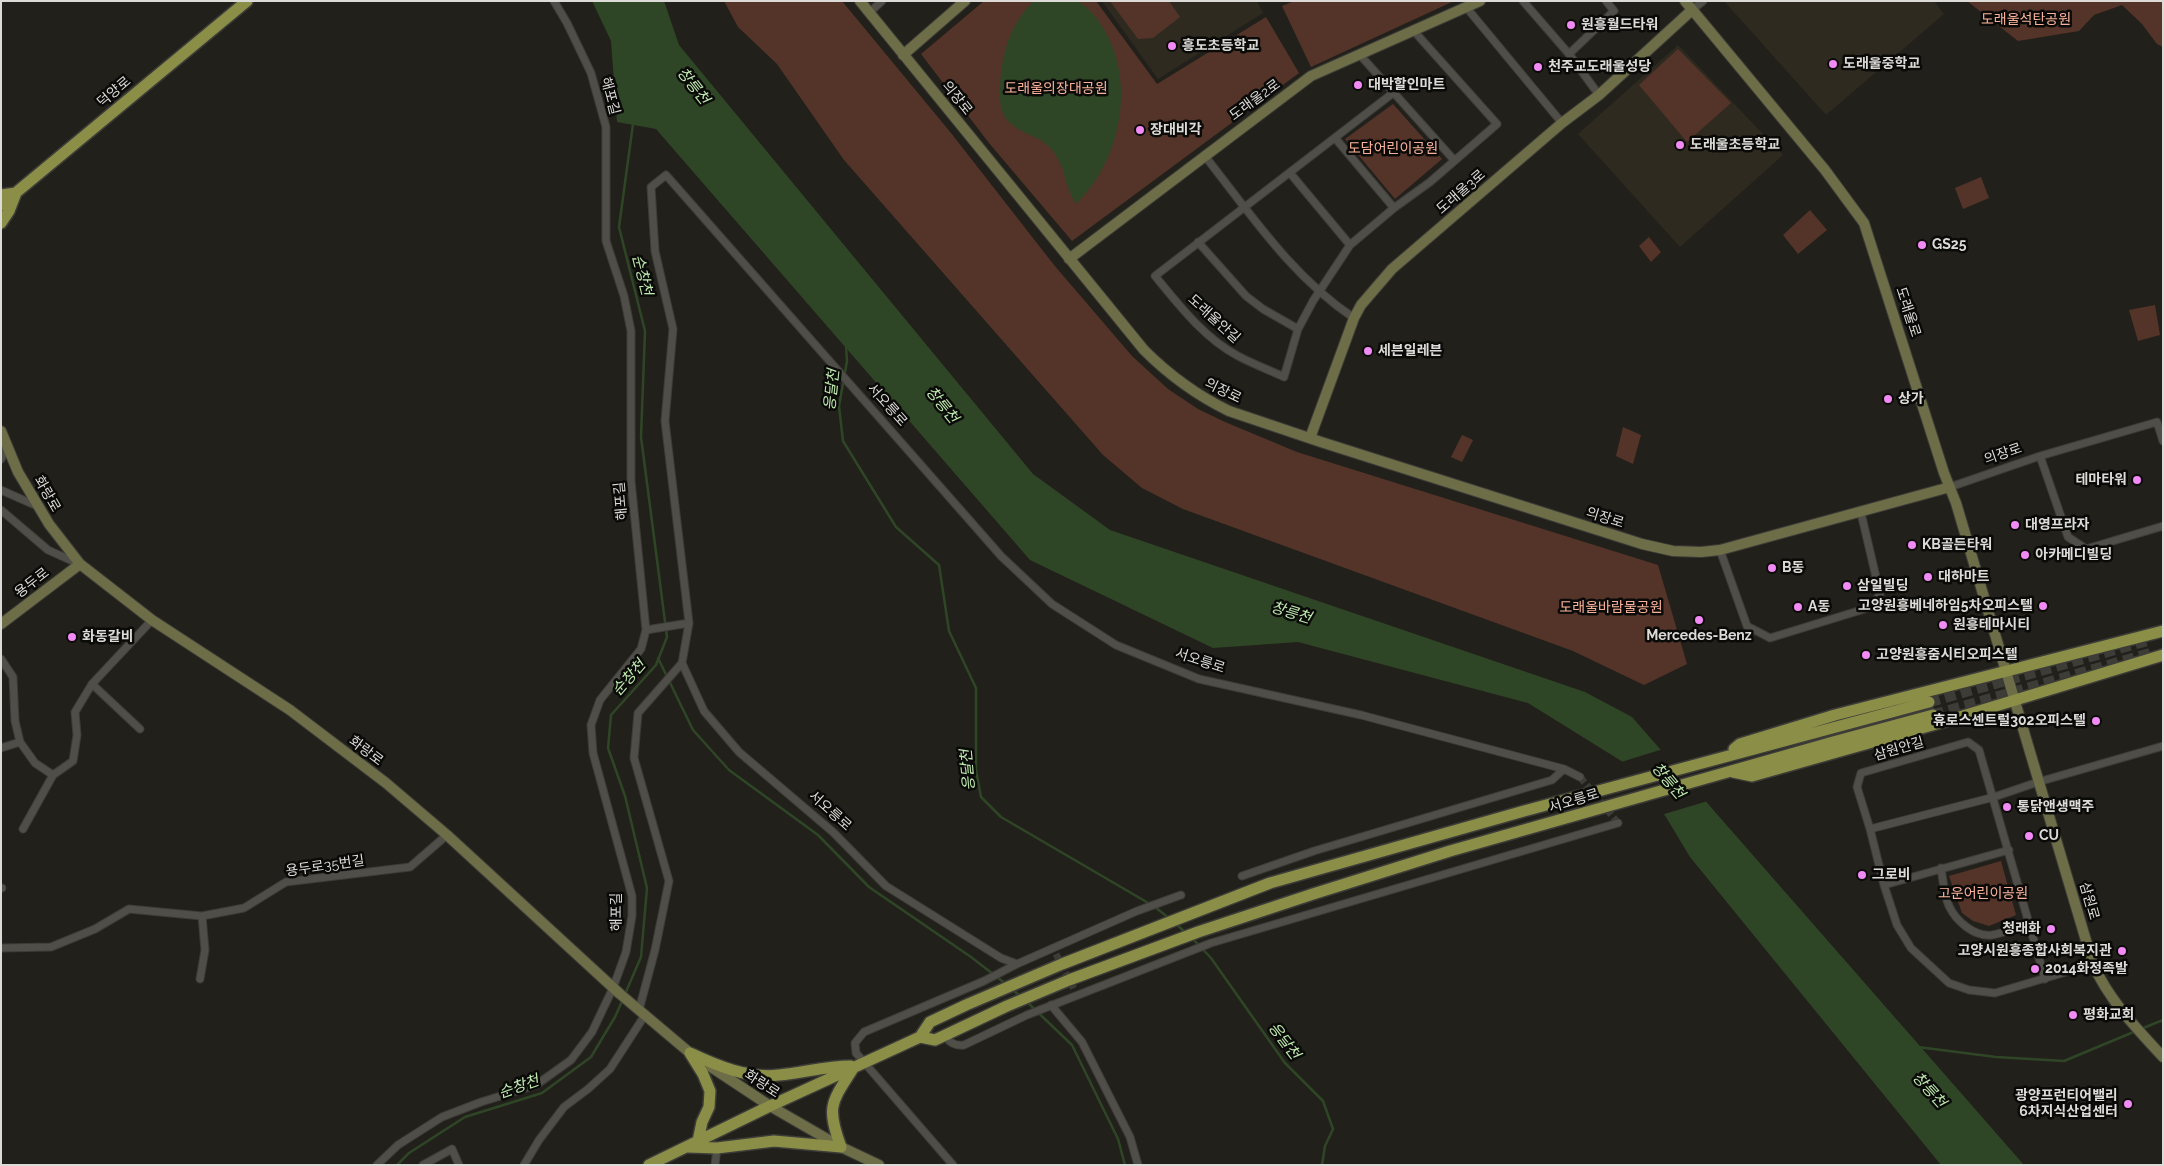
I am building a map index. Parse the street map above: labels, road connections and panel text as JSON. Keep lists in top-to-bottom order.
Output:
{
  "streets": {
    "main road": ["덕양로", "서오릉로"],
    "street": [
      "해포길",
      "의장로",
      "도래울2로",
      "도래울3로",
      "도래울로",
      "도래울안길",
      "화랑로",
      "용두로",
      "삼원안길",
      "용두로35번길",
      "삼원로"
    ]
  },
  "crossings": [
    ["해포길", "화랑로"],
    ["의장로", "도래울2로"],
    ["의장로", "도래울3로"],
    ["의장로", "도래울로"],
    ["도래울2로", "도래울안길"],
    ["도래울3로", "도래울로"],
    ["도래울로", "삼원로"],
    ["화랑로", "용두로"],
    ["화랑로", "용두로35번길"],
    ["삼원안길", "삼원로"]
  ],
  "water": ["창릉천", "순창천", "응달천"],
  "parks": [
    "도래울석탄공원",
    "도래울의장대공원",
    "도담어린이공원",
    "도래울바람물공원",
    "고운어린이공원"
  ],
  "places": [
    "원흥월드타워",
    "흥도초등학교",
    "도래울중학교",
    "천주교도래울성당",
    "대박할인마트",
    "장대비각",
    "도래울초등학교",
    "GS25",
    "세븐일레븐",
    "상가",
    "테마타워",
    "대영프라자",
    "KB골든타워",
    "아카메디빌딩",
    "B동",
    "대하마트",
    "삼일빌딩",
    "고양원흥베네하임5차오피스텔",
    "A동",
    "Mercedes-Benz",
    "원흥테마시티",
    "화동갈비",
    "고양원흥줌시티오피스텔",
    "휴로스센트럴302오피스텔",
    "통닭앤생맥주",
    "CU",
    "그로비",
    "청래화",
    "고양시원흥종합사회복지관",
    "2014화정족발",
    "평화교회",
    "광양프런티어밸리 6차지식산업센터"
  ]
}
